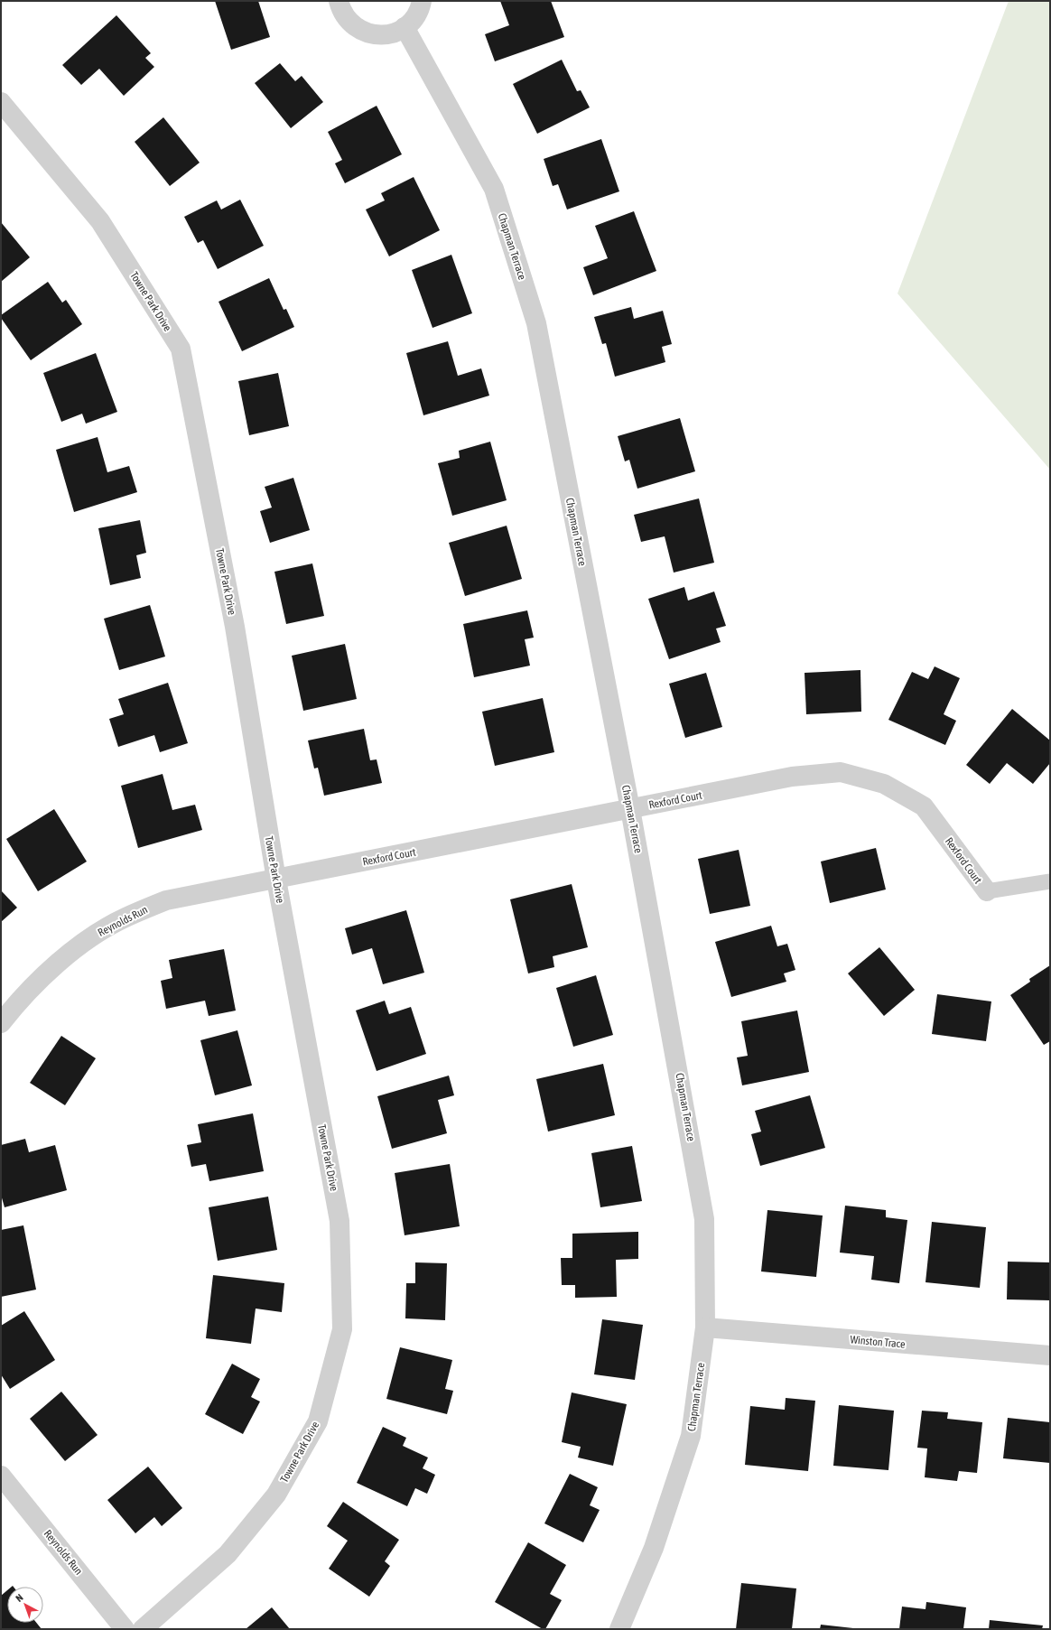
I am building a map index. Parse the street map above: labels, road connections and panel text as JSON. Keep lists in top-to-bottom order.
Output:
{
  "streets": {
    "street": [
      "Chapman Terrace",
      "Towne Park Drive",
      "Rexford Court",
      "Reynolds Run",
      "Winston Trace"
    ]
  },
  "crossings": [
    ["Chapman Terrace", "Rexford Court"],
    ["Chapman Terrace", "Winston Trace"],
    ["Towne Park Drive", "Rexford Court"],
    ["Towne Park Drive", "Reynolds Run"],
    ["Rexford Court", "Reynolds Run"]
  ],
  "north": "top left"
}
